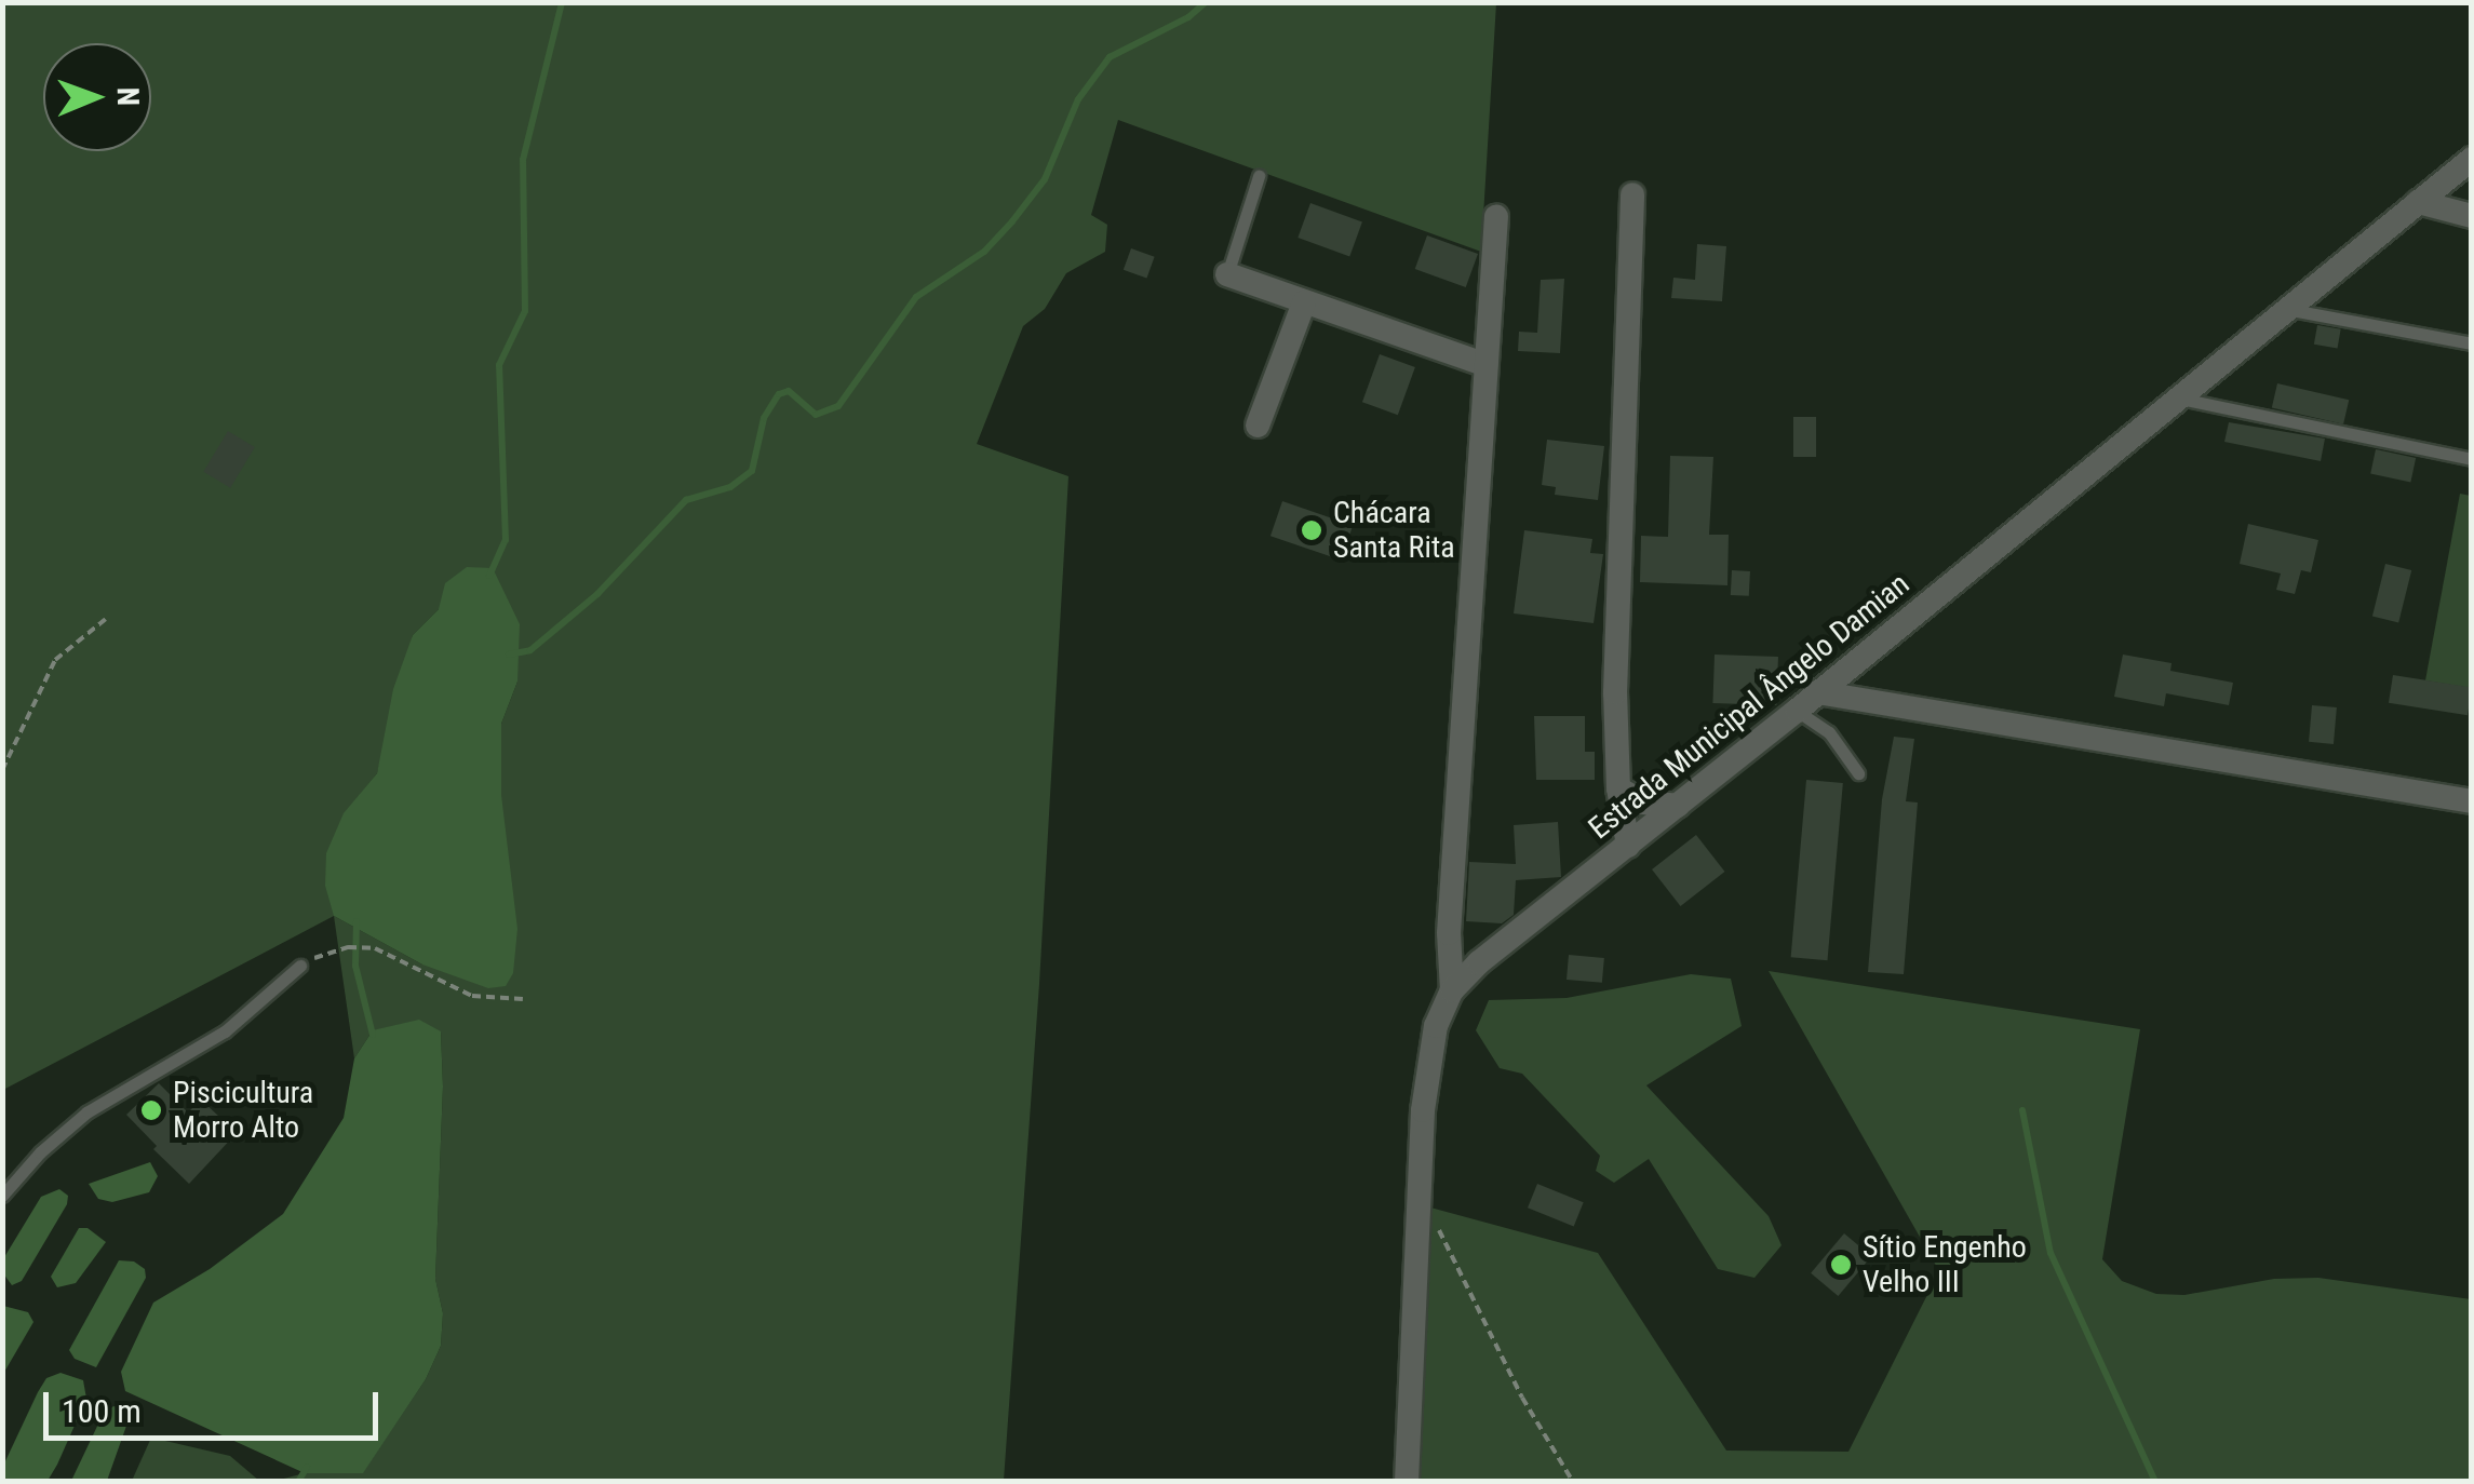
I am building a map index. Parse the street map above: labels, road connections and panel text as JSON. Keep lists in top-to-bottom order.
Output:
{
  "streets": {
    "street": ["Estrada Municipal Ângelo Damian"]
  },
  "places": ["Chácara Santa Rita", "Piscicultura Morro Alto", "Sítio Engenho Velho III"],
  "scale_bar": "100 m",
  "north": "right"
}
